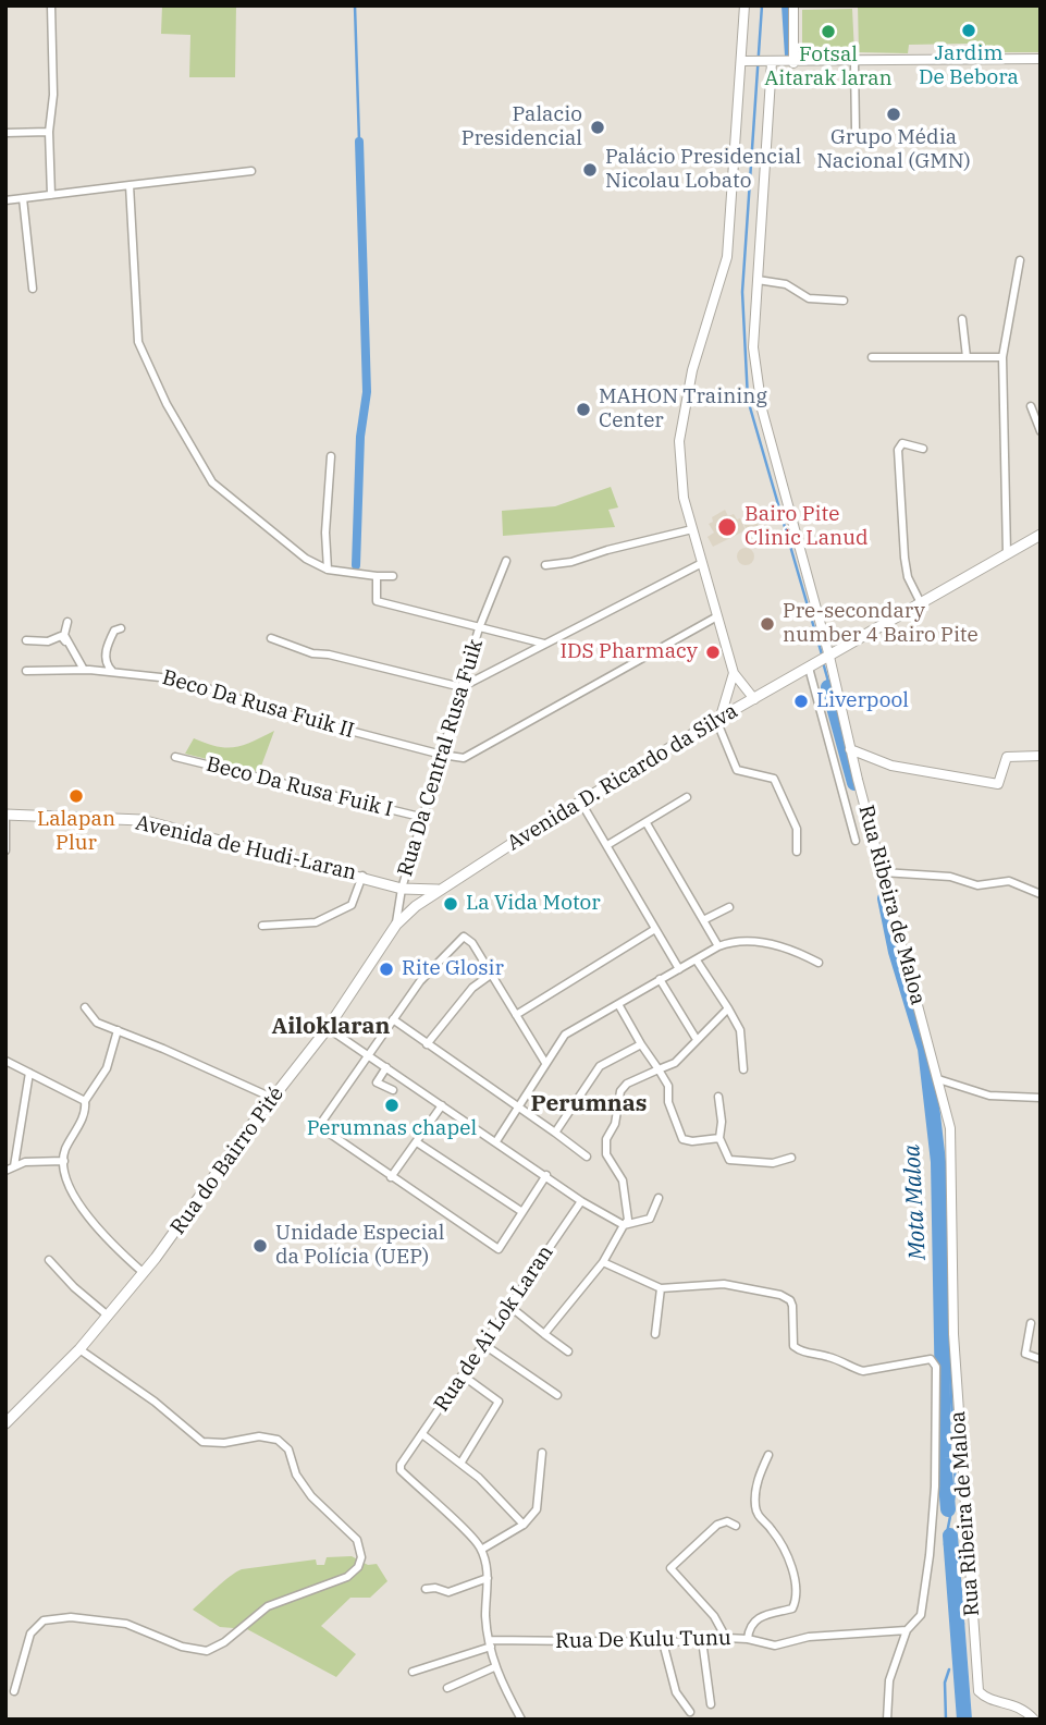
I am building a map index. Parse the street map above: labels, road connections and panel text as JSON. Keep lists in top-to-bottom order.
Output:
{
  "streets": {
    "main road": ["Avenida D. Ricardo da Silva", "Avenida de Hudi-Laran", "Rua do Bairro Pité"],
    "street": [
      "Beco Da Rusa Fuik II",
      "Rua Da Central Rusa Fuik",
      "Beco Da Rusa Fuik I",
      "Rua Ribeira de Maloa",
      "Rua de Ai Lok Laran",
      "Rua De Kulu Tunu"
    ]
  },
  "crossings": [
    ["Beco Da Rusa Fuik II", "Rua Da Central Rusa Fuik"],
    ["Rua Da Central Rusa Fuik", "Beco Da Rusa Fuik I"],
    ["Rua Da Central Rusa Fuik", "Avenida de Hudi-Laran"],
    ["Rua Da Central Rusa Fuik", "Rua do Bairro Pité"],
    ["Avenida D. Ricardo da Silva", "Avenida de Hudi-Laran"],
    ["Avenida D. Ricardo da Silva", "Rua Ribeira de Maloa"],
    ["Avenida D. Ricardo da Silva", "Rua do Bairro Pité"],
    ["Avenida de Hudi-Laran", "Rua do Bairro Pité"]
  ],
  "districts": ["Ailoklaran", "Perumnas"],
  "water": ["Mota Maloa"],
  "places": [
    "Jardim De Bebora",
    "Fotsal Aitarak laran",
    "Grupo Média Nacional (GMN)",
    "Palacio Presidencial",
    "Palácio Presidencial Nicolau Lobato",
    "MAHON Training Center",
    "Bairo Pite Clinic Lanud",
    "Pre-secondary number 4 Bairo Pite",
    "IDS Pharmacy",
    "Liverpool",
    "Lalapan Plur",
    "La Vida Motor",
    "Rite Glosir",
    "Perumnas chapel",
    "Unidade Especial da Polícia (UEP)"
  ]
}
